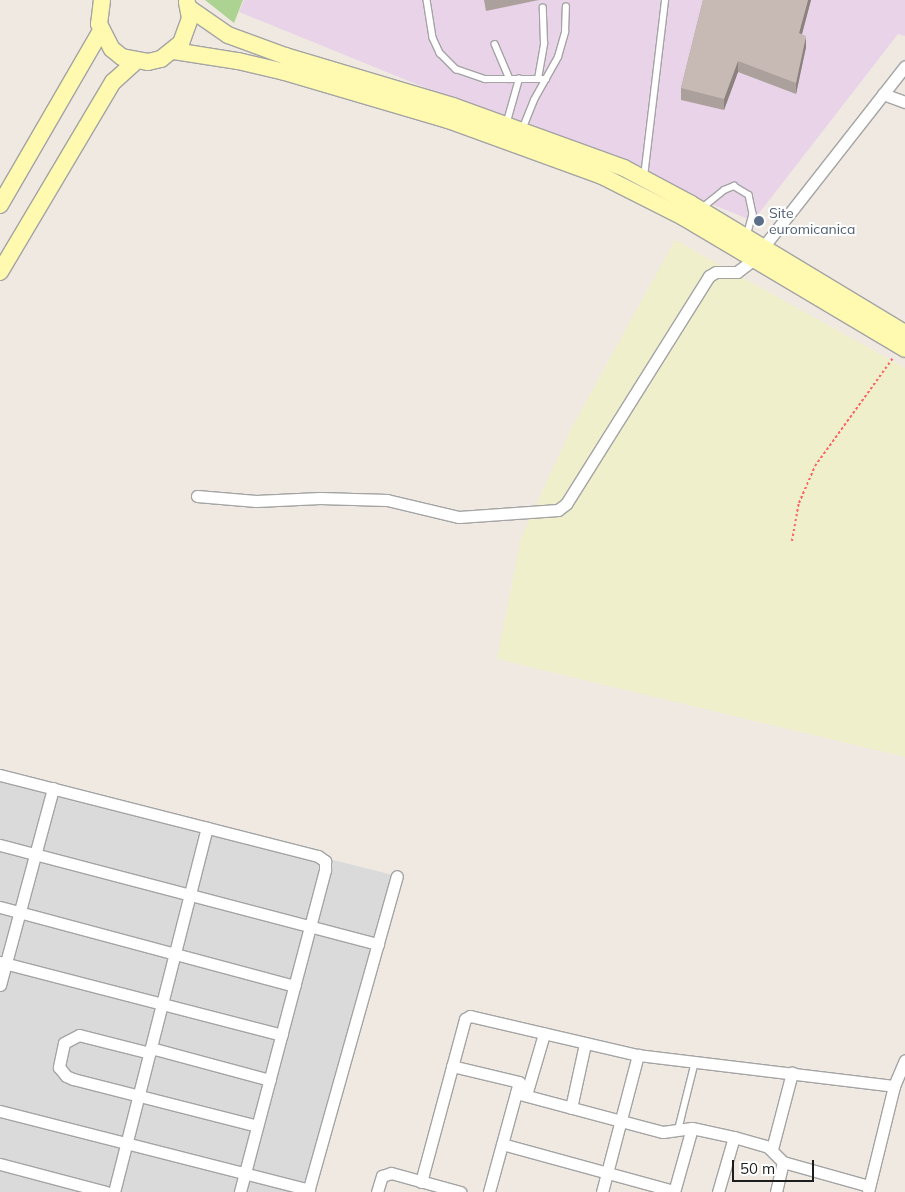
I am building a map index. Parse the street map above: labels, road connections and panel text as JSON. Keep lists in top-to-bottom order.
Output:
{
  "places": ["Site euromicanica"],
  "scale_bar": "50 m"
}
